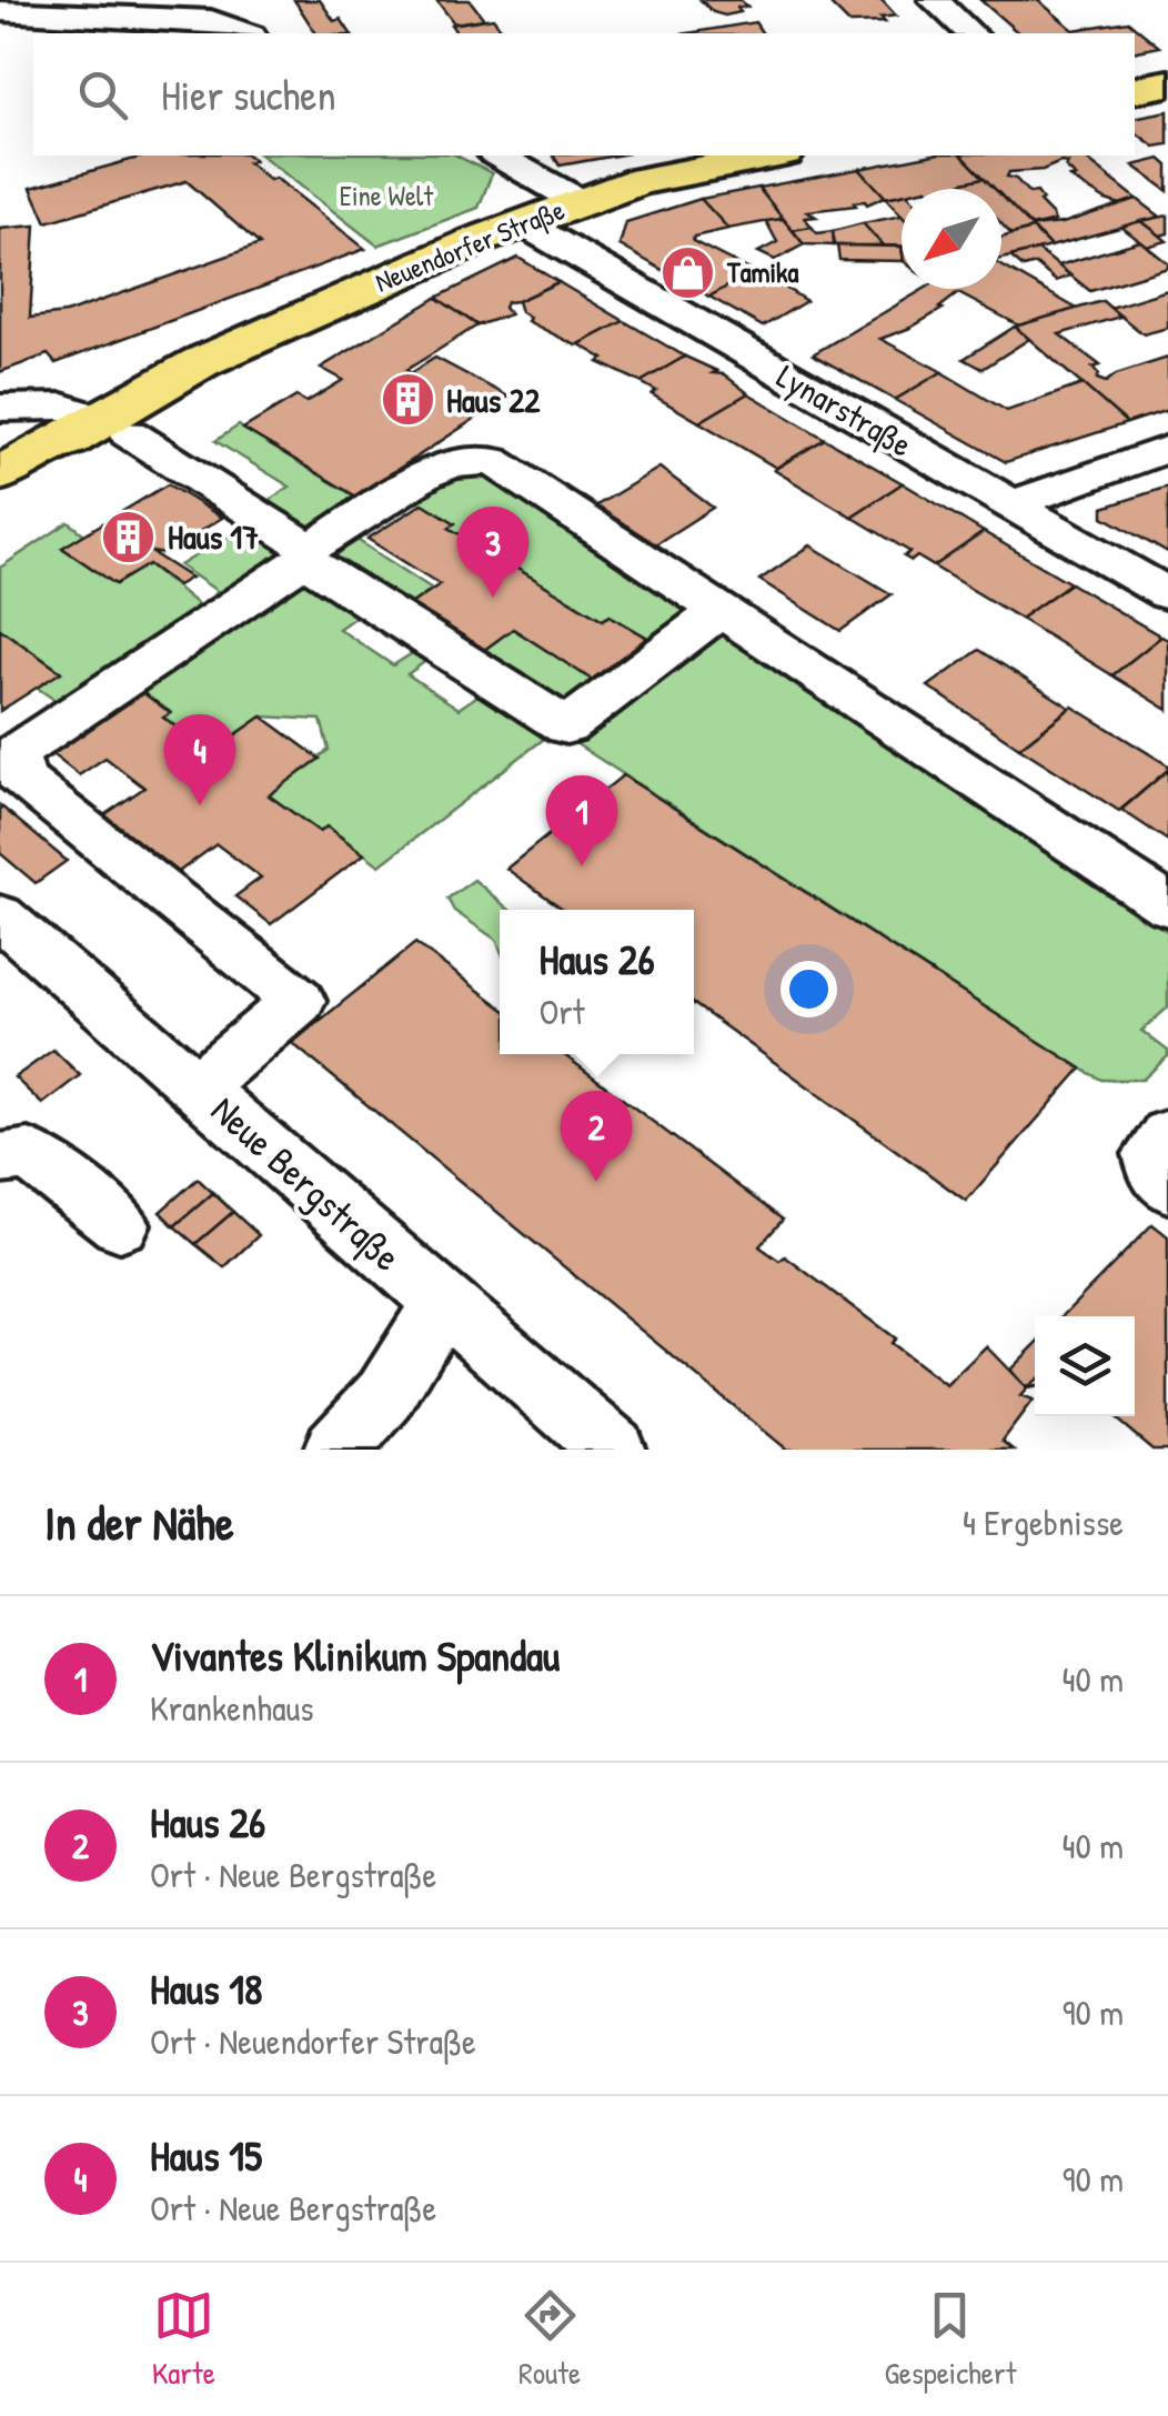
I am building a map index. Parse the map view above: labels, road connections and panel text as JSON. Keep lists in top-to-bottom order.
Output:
{
  "streets": {
    "main road": ["Neuendorfer Straße"],
    "street": ["Lynarstraße", "Neue Bergstraße"]
  },
  "crossings": [
    ["Neuendorfer Straße", "Lynarstraße"]
  ],
  "parks": ["Eine Welt"],
  "places": {
    "shop": ["Tamika"],
    "building": ["Haus 22", "Haus 17"]
  },
  "north": "bottom left",
  "page": {
    "search": "Hier suchen",
    "pins": [
      "3",
      "4",
      "1",
      "2"
    ],
    "popup": ["Haus 26", "Ort"],
    "heading": ["In der Nähe", "4 Ergebnisse"],
    "list": [
      {
        "mark": "1",
        "name": "Vivantes Klinikum Spandau",
        "note": "Krankenhaus",
        "value": "40 m"
      },
      {
        "mark": "2",
        "name": "Haus 26",
        "note": "Ort · Neue Bergstraße",
        "value": "40 m"
      },
      {
        "mark": "3",
        "name": "Haus 18",
        "note": "Ort · Neuendorfer Straße",
        "value": "90 m"
      },
      {
        "mark": "4",
        "name": "Haus 15",
        "note": "Ort · Neue Bergstraße",
        "value": "90 m"
      }
    ],
    "nav": ["Karte", "Route", "Gespeichert"]
  }
}
